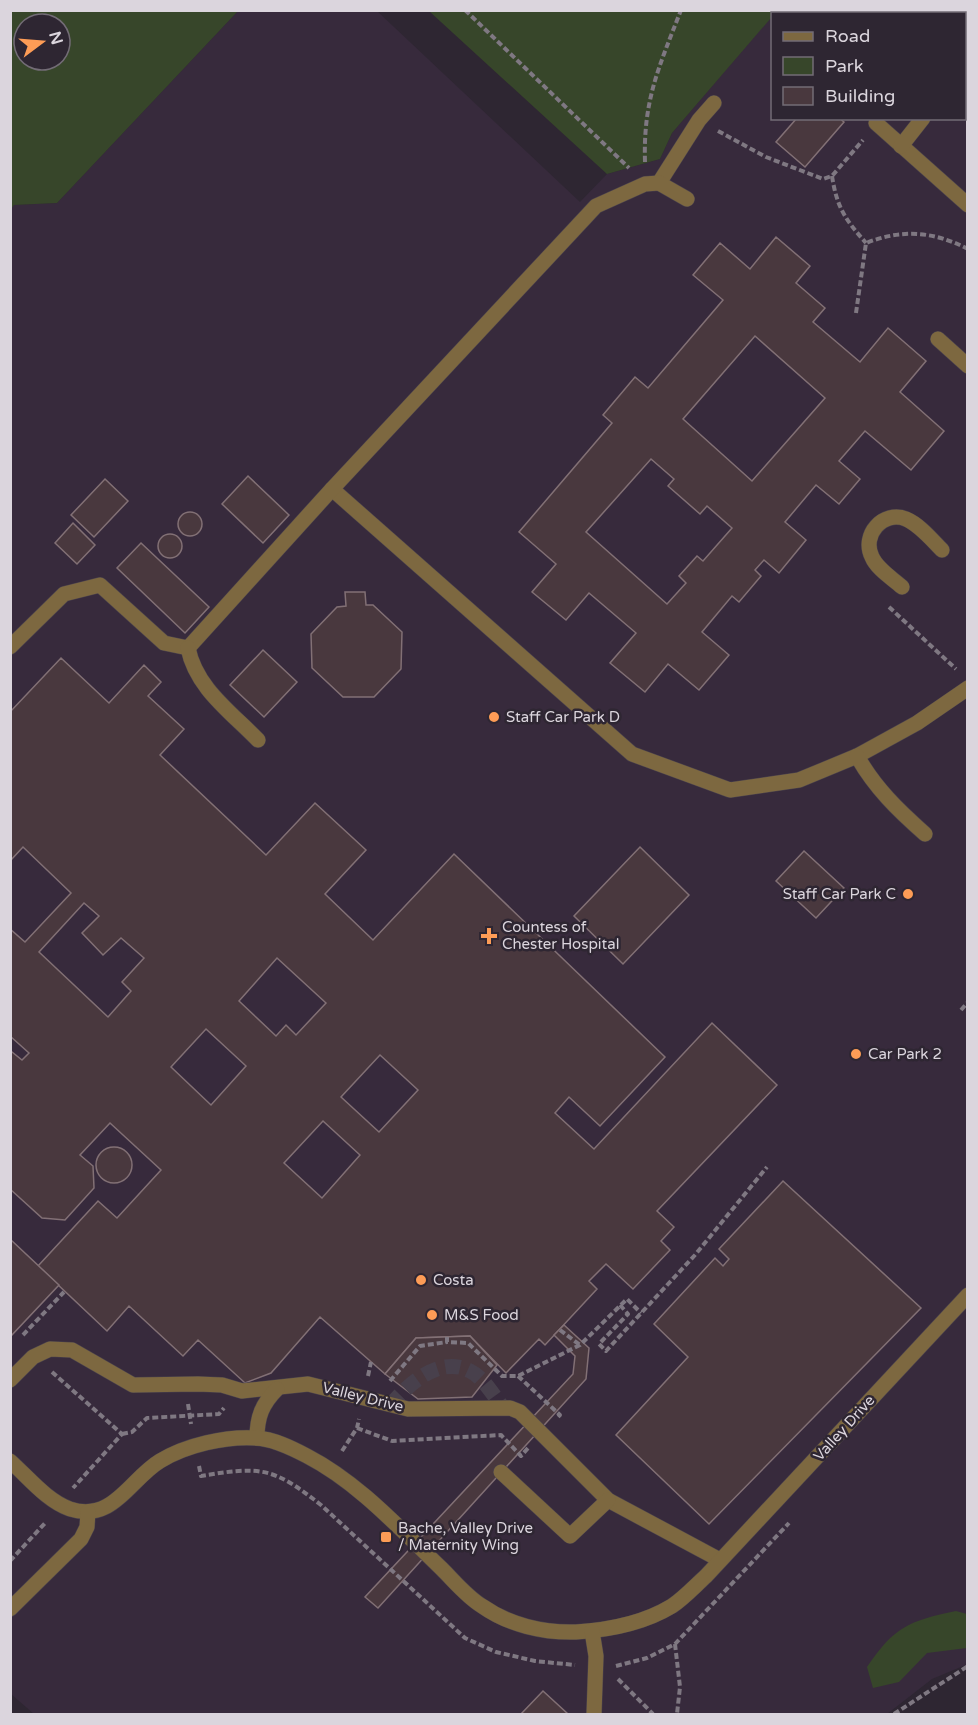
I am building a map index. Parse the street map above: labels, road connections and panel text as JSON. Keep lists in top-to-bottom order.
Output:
{
  "streets": {
    "lane": ["Valley Drive"]
  },
  "places": {
    "other": [
      "Staff Car Park D",
      "Staff Car Park C",
      "Car Park 2",
      "Costa",
      "M&S Food"
    ],
    "health": ["Countess of Chester Hospital"],
    "transit": ["Bache, Valley Drive / Maternity Wing"]
  },
  "legend": ["Road", "Park", "Building"],
  "north": "right"
}
